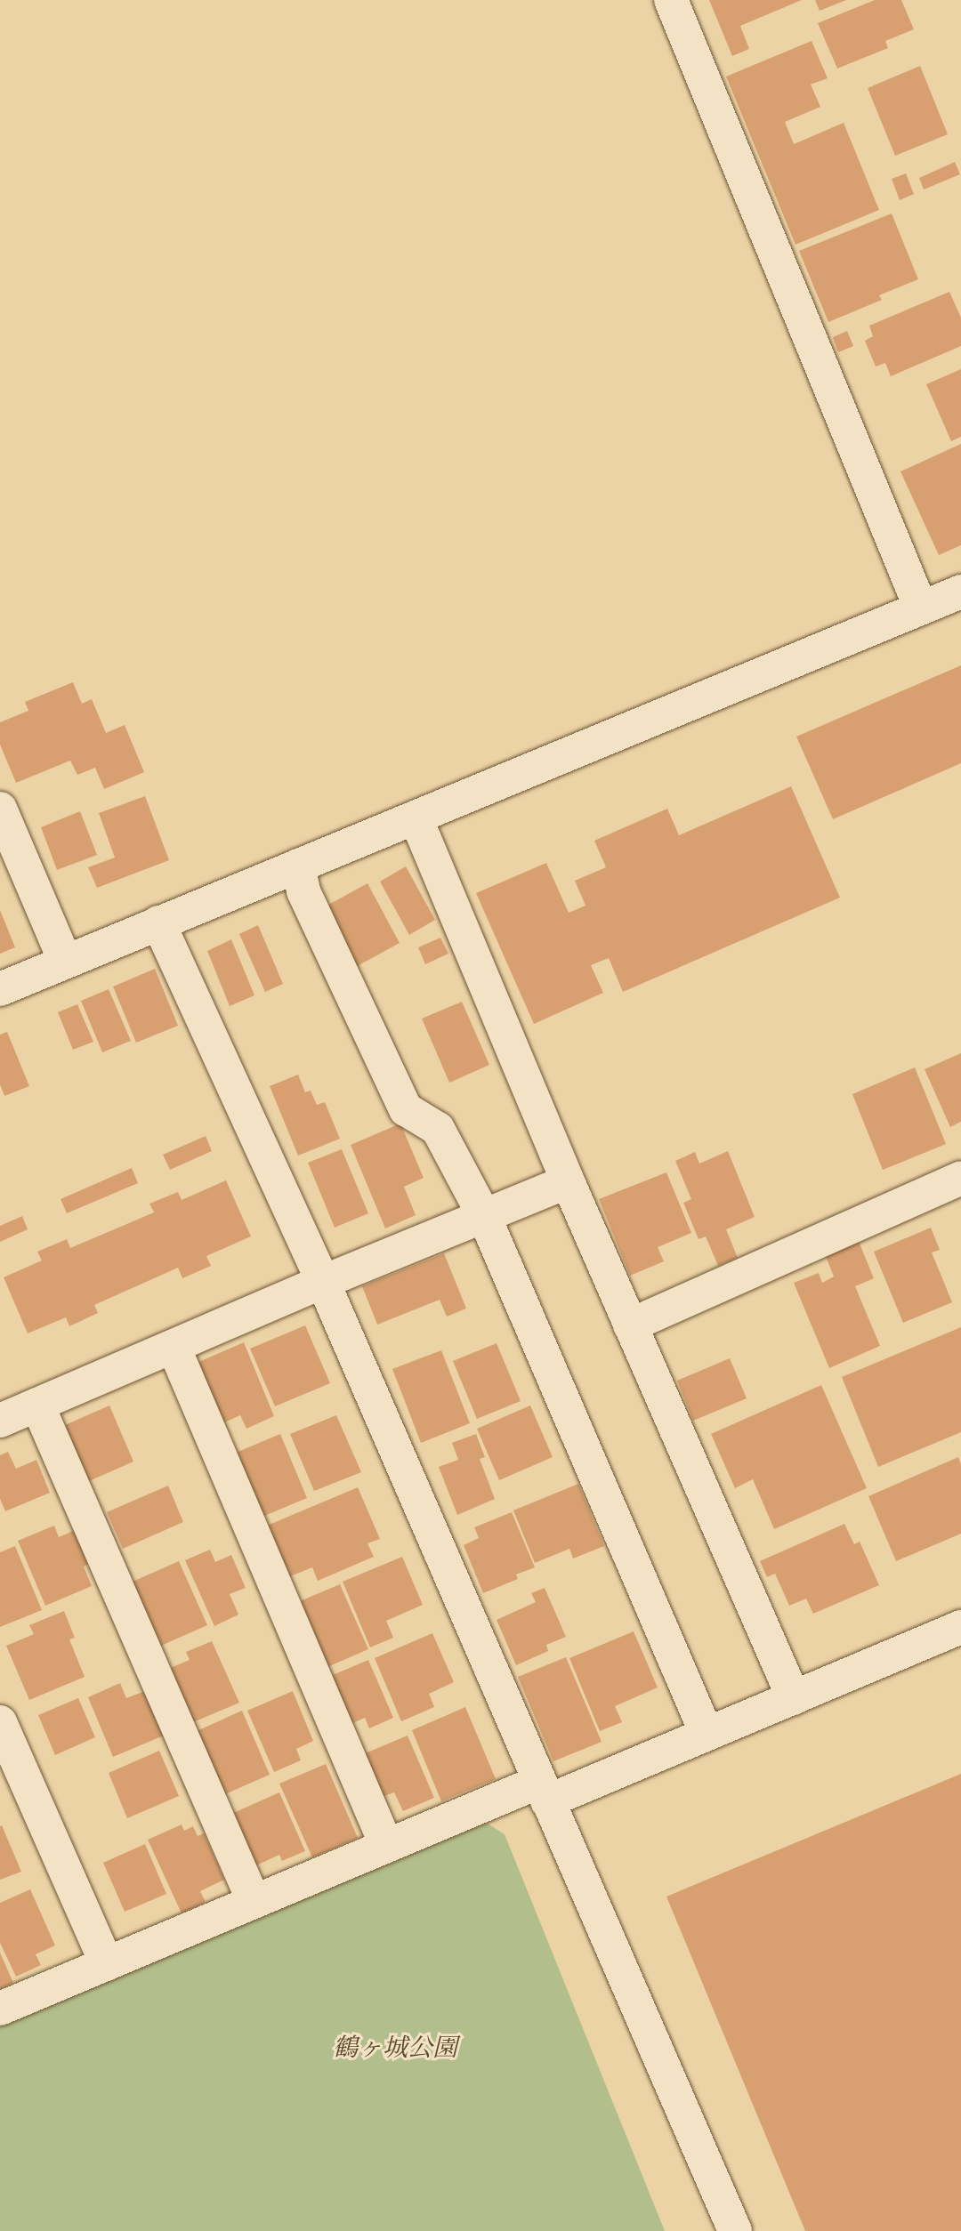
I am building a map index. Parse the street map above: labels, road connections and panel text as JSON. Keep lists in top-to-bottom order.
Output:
{
  "parks": ["鶴ヶ城公園"]
}
